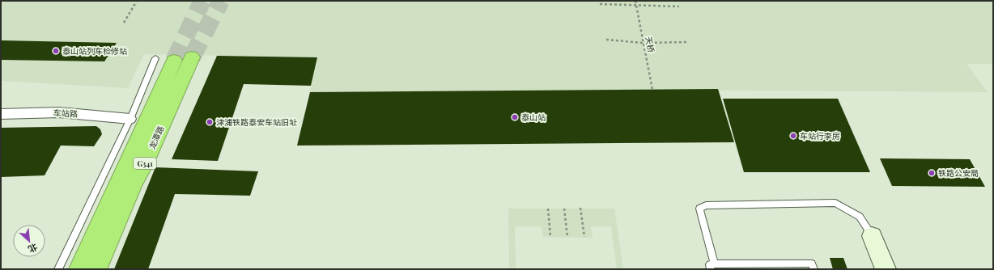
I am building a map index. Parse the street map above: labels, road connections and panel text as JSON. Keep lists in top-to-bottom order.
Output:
{
  "streets": {
    "highway": ["龙潭路", "G341"],
    "street": ["车站路"],
    "path": ["天桥"]
  },
  "places": [
    "泰山站列车检修站",
    "泰山站",
    "津浦铁路泰安车站旧址",
    "车站行李房",
    "铁路公安局"
  ],
  "north": "bottom right"
}
